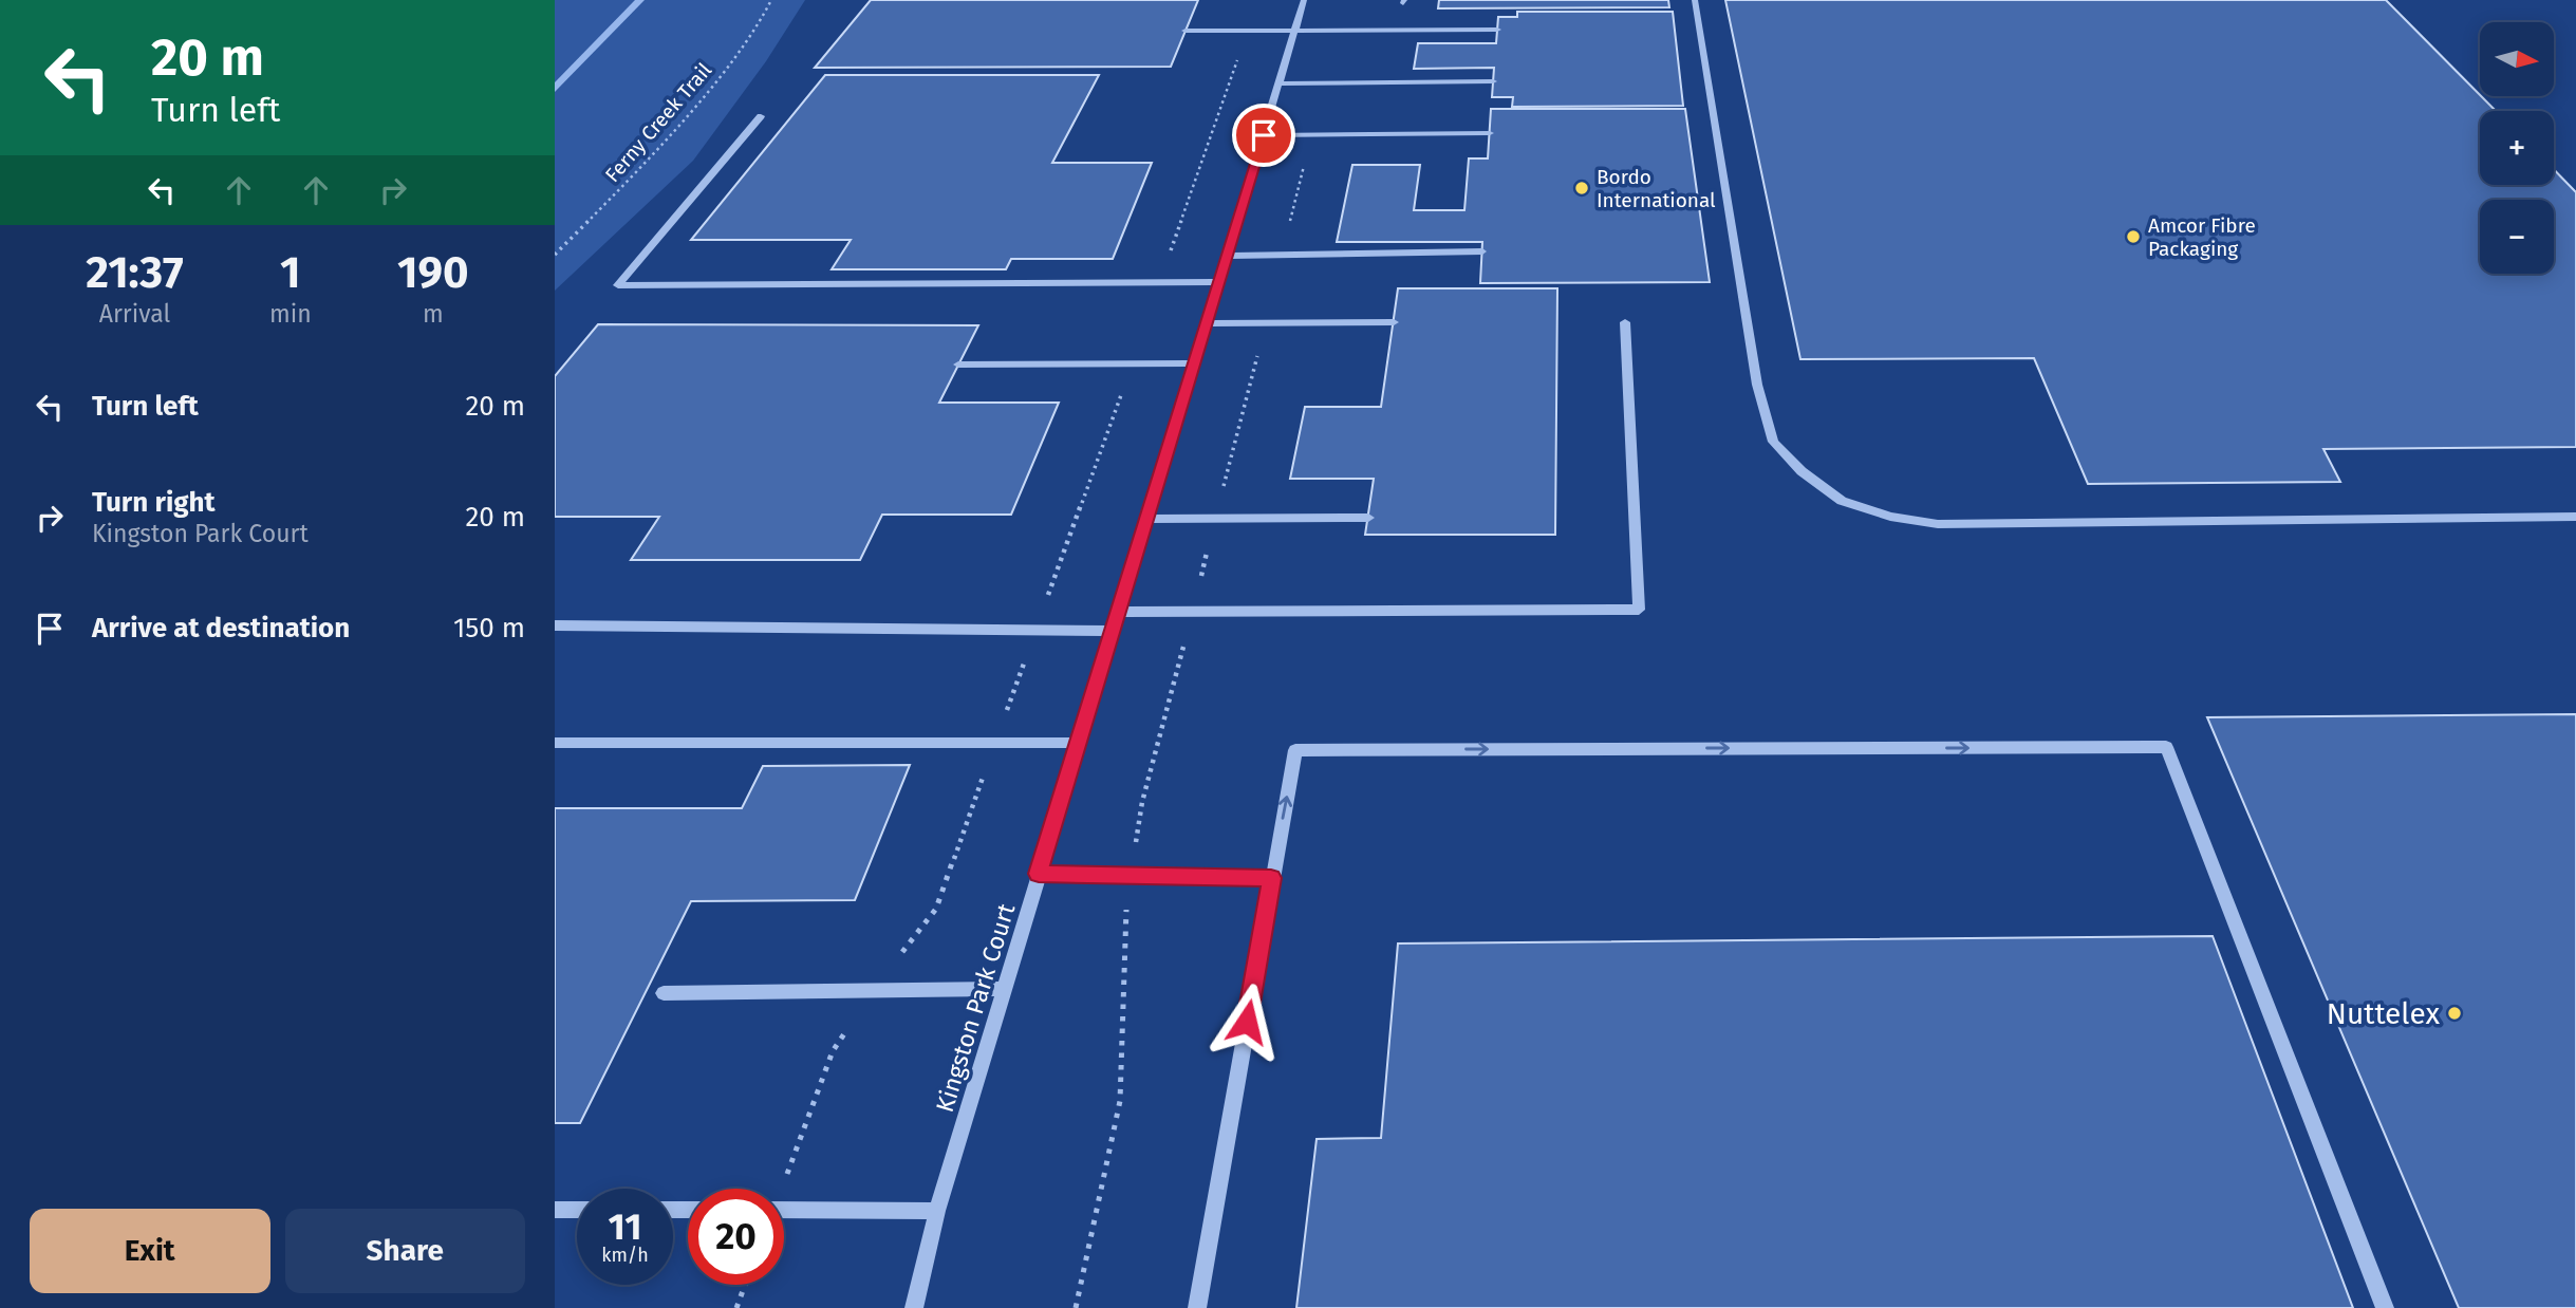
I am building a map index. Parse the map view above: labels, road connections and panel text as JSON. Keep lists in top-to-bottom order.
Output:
{
  "streets": {
    "street": ["Kingston Park Court"],
    "path": ["Ferny Creek Trail"]
  },
  "places": ["Bordo International", "Amcor Fibre Packaging", "Nuttelex"],
  "north": "right",
  "page": {
    "turn": ["20 m", "Turn left"],
    "map_buttons": ["+", "−"],
    "eta": [
      "21:37",
      "Arrival",
      "1",
      "min",
      "190",
      "m"
    ],
    "list": [
      {
        "name": "Turn left",
        "value": "20 m"
      },
      {
        "name": "Turn right",
        "note": "Kingston Park Court",
        "value": "20 m"
      },
      {
        "name": "Arrive at destination",
        "value": "150 m"
      }
    ],
    "speed": "11 km/h",
    "limit": "20",
    "buttons": ["Exit", "Share"]
  }
}
